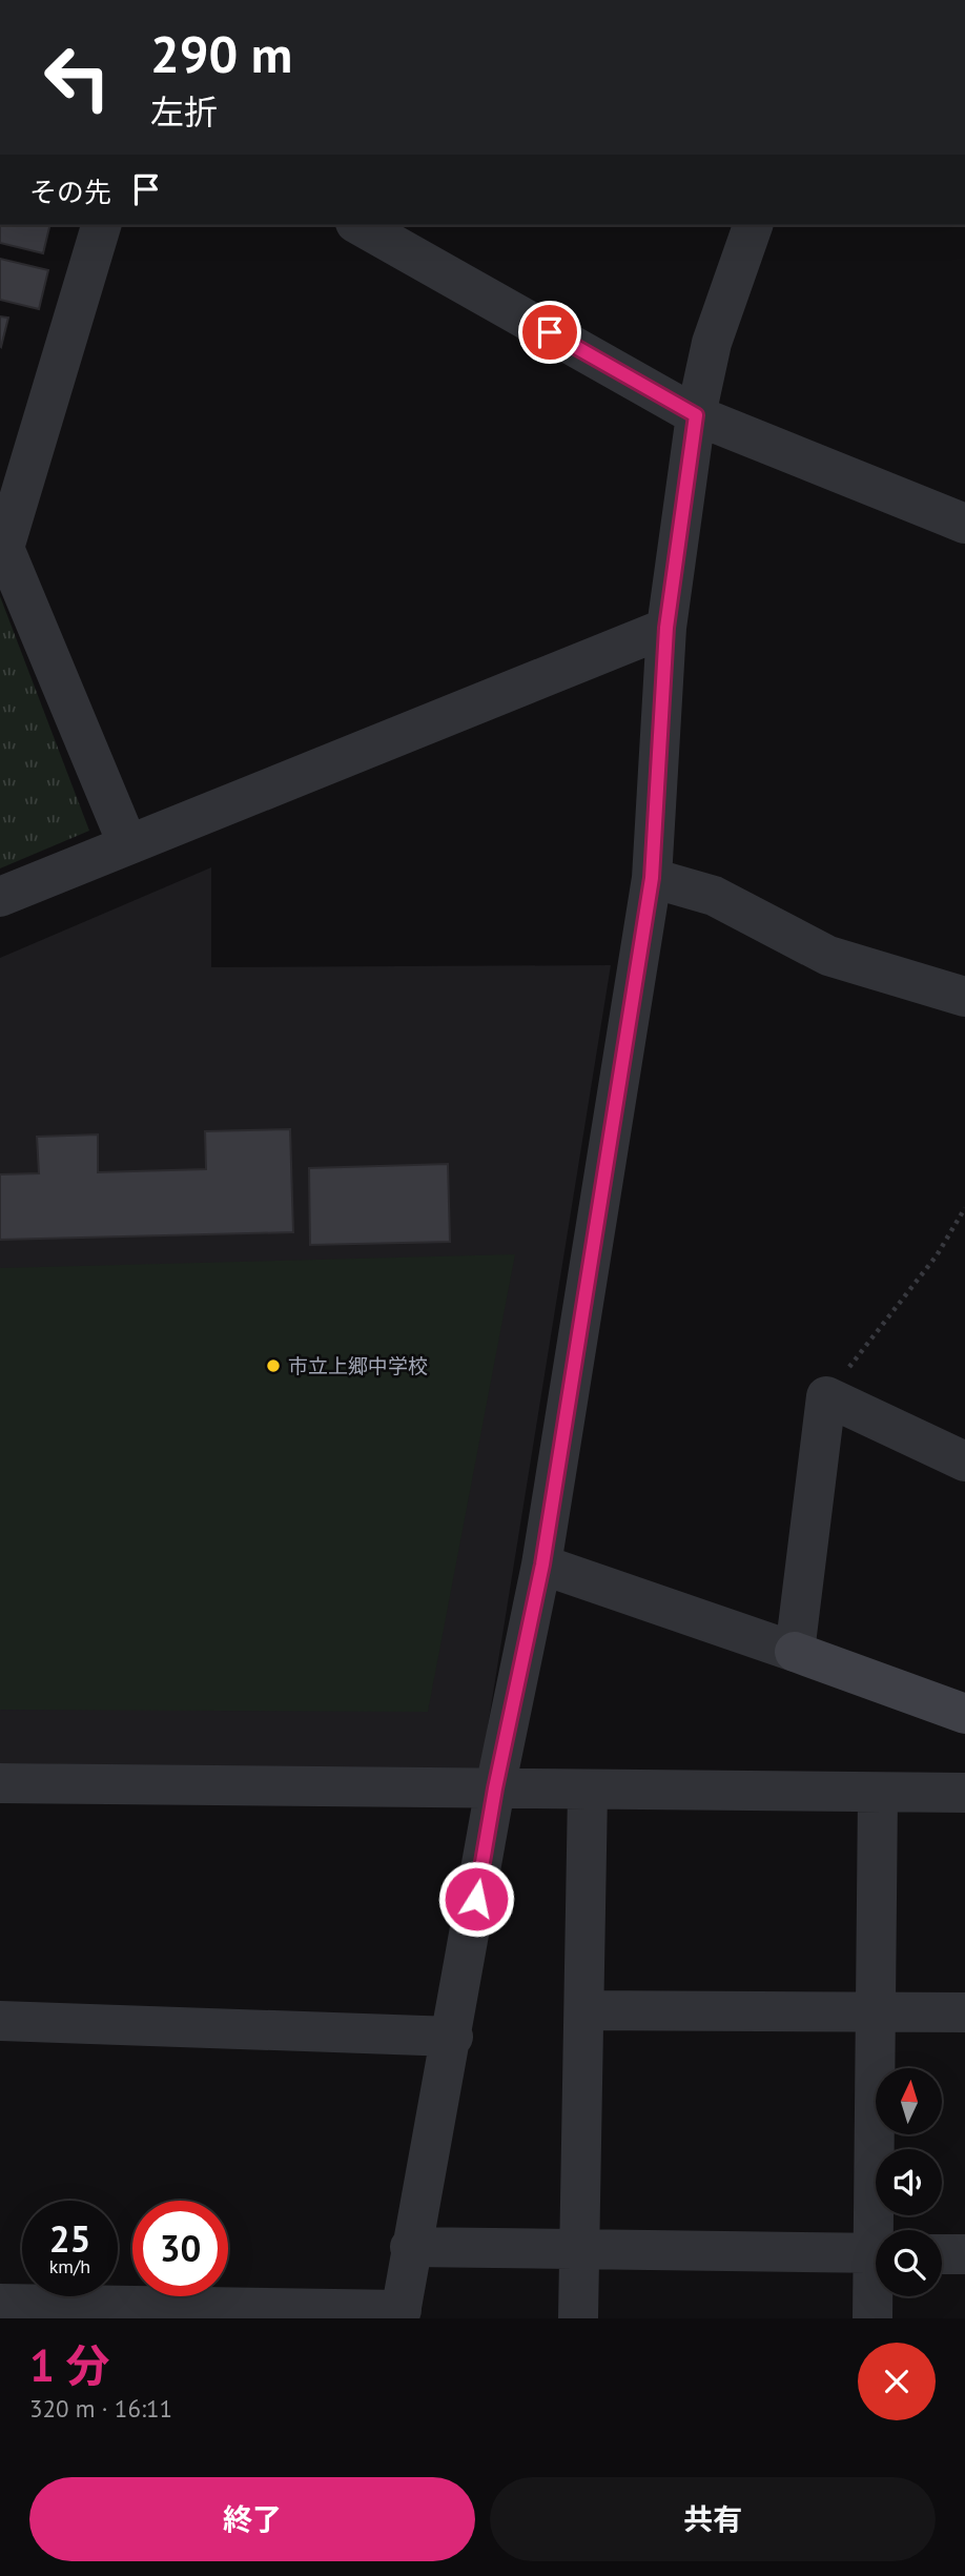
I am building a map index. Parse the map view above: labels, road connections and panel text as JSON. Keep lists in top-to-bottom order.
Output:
{
  "places": ["市立上郷中学校"],
  "north": "top",
  "page": {
    "turn": ["290 m", "左折"],
    "then": "その先",
    "speed": "25 km/h",
    "limit": "30",
    "heading": ["1 分", "320 m · 16:11"],
    "buttons": ["終了", "共有"]
  }
}
